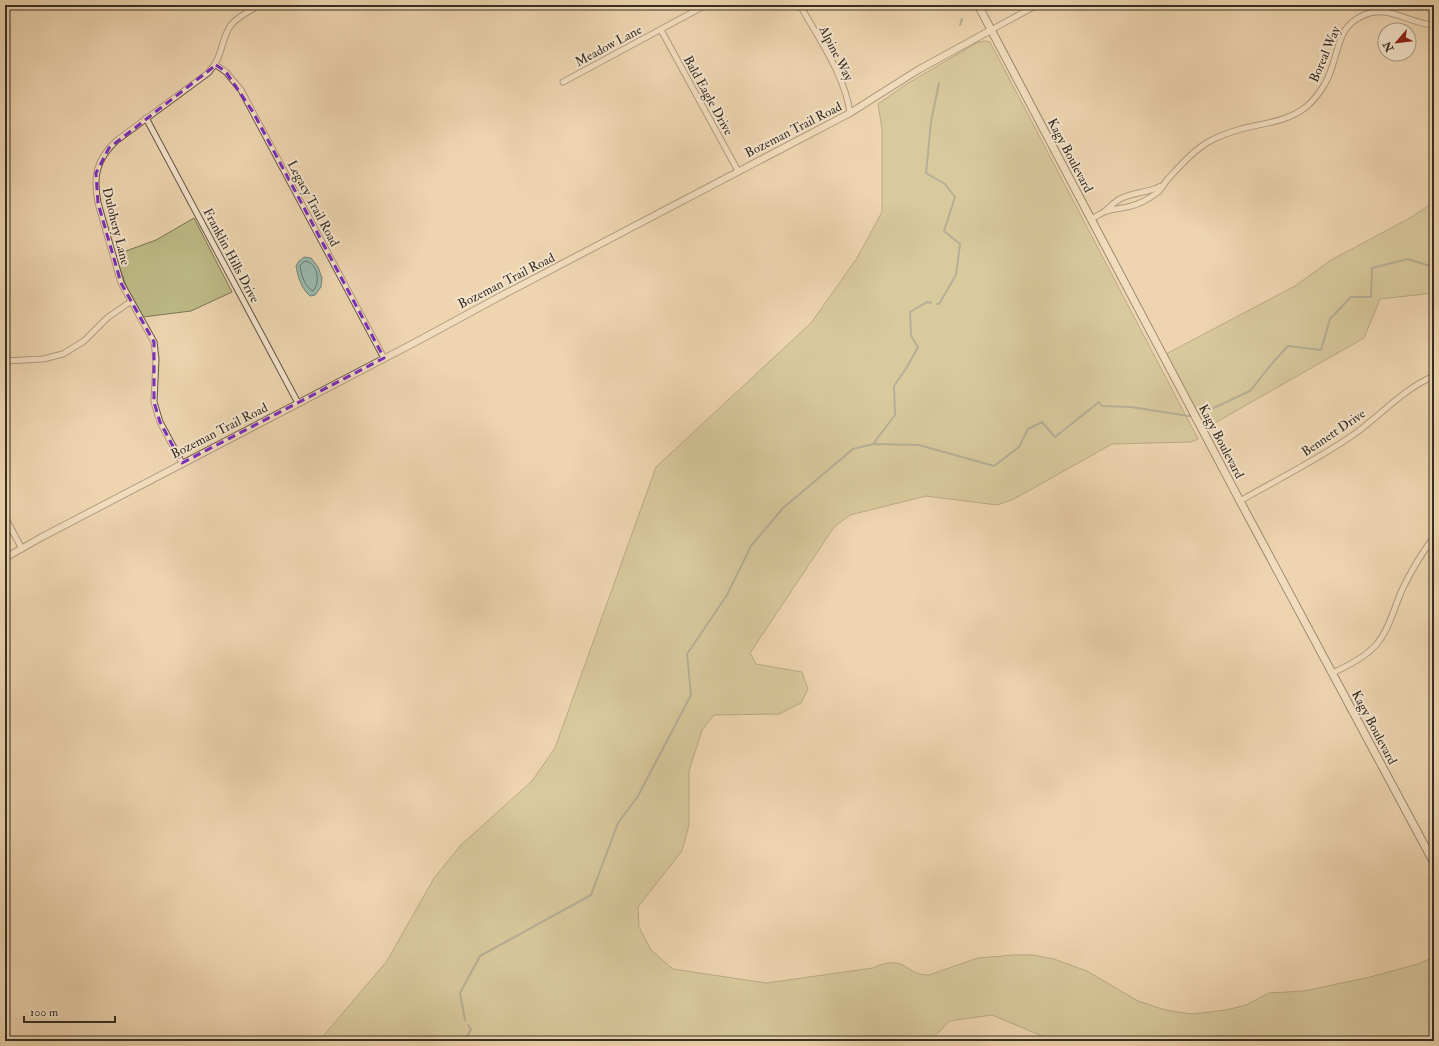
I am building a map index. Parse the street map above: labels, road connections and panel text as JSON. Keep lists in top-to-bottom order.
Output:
{
  "streets": {
    "main road": ["Kagy Boulevard"],
    "street": [
      "Meadow Lane",
      "Alpine Way",
      "Boreal Way",
      "Bald Eagle Drive",
      "Bozeman Trail Road",
      "Legacy Trail Road",
      "Dulohery Lane",
      "Franklin Hills Drive",
      "Bennett Drive"
    ]
  },
  "crossings": [
    ["Meadow Lane", "Bald Eagle Drive"],
    ["Alpine Way", "Bozeman Trail Road"],
    ["Boreal Way", "Kagy Boulevard"],
    ["Bald Eagle Drive", "Bozeman Trail Road"],
    ["Bozeman Trail Road", "Kagy Boulevard"],
    ["Bozeman Trail Road", "Legacy Trail Road"],
    ["Bozeman Trail Road", "Dulohery Lane"],
    ["Bozeman Trail Road", "Franklin Hills Drive"],
    ["Kagy Boulevard", "Bennett Drive"],
    ["Legacy Trail Road", "Dulohery Lane"],
    ["Dulohery Lane", "Franklin Hills Drive"]
  ],
  "scale_bar": "100 m",
  "north": "bottom left"
}
